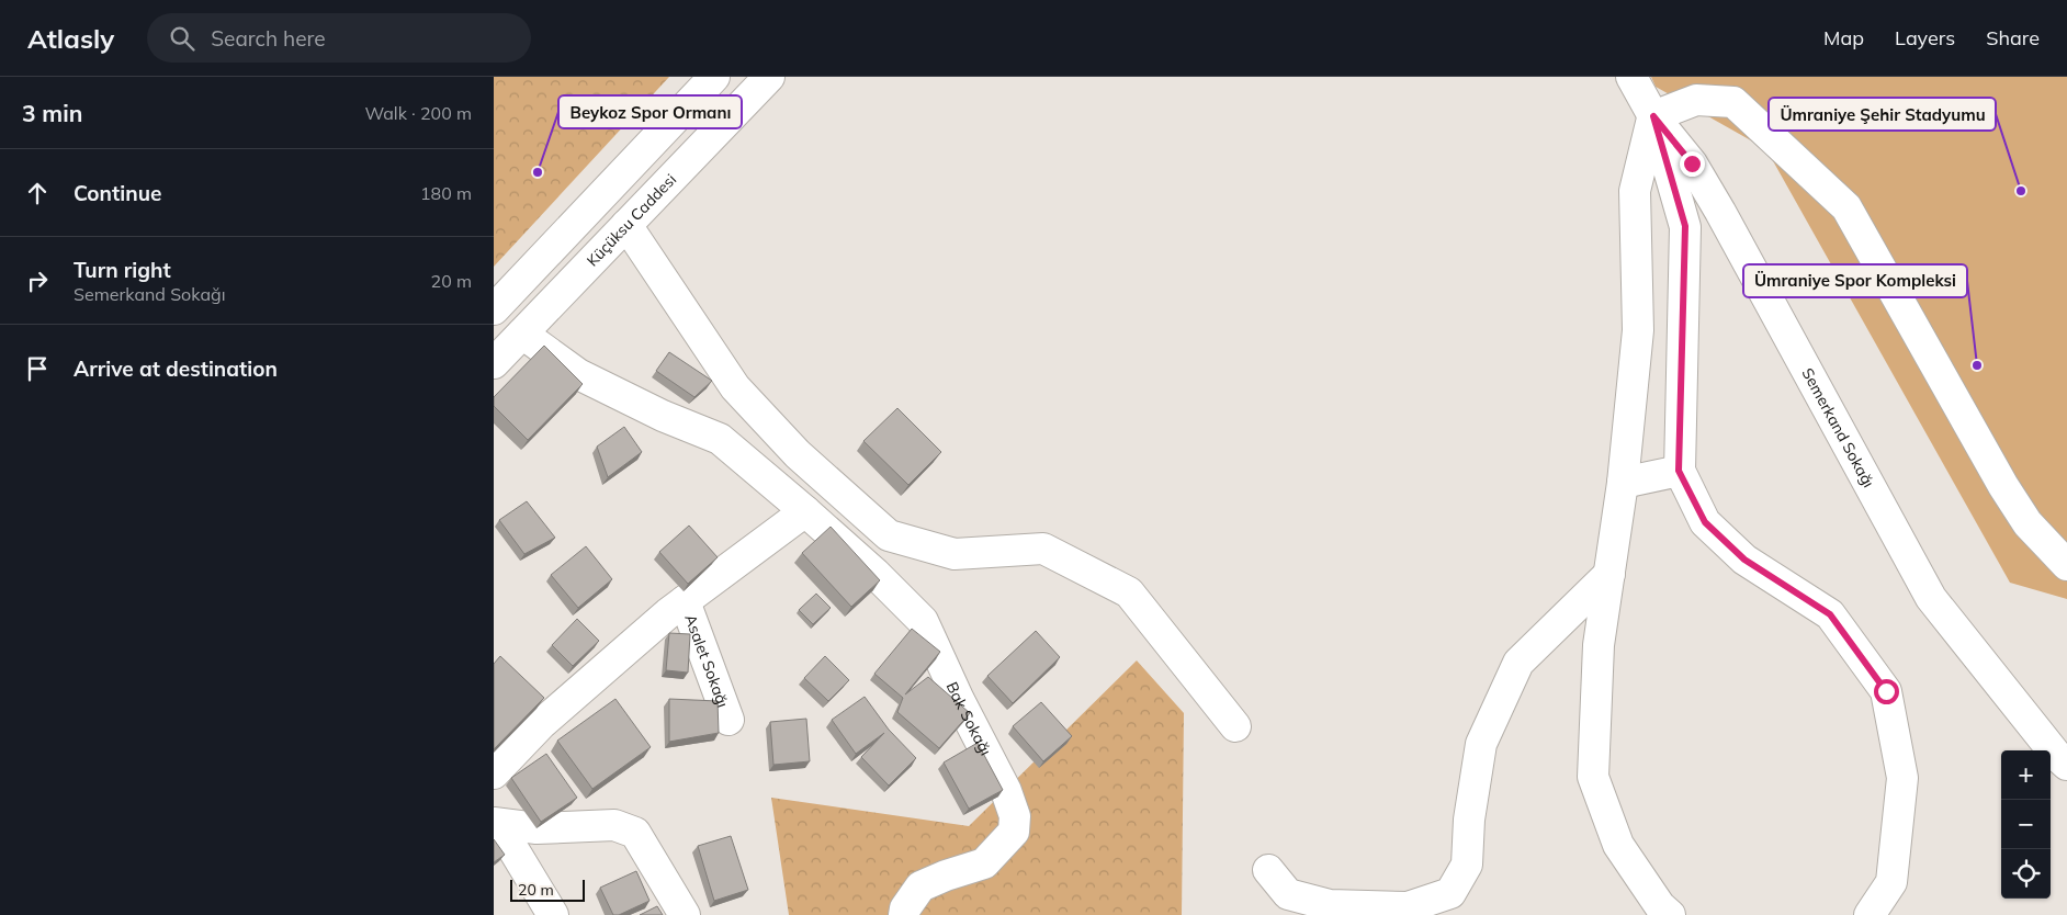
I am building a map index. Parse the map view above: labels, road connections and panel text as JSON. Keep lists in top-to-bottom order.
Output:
{
  "streets": {
    "street": [
      "Küçüksu Caddesi",
      "Semerkand Sokağı",
      "Asalet Sokağı",
      "Bak Sokağı"
    ]
  },
  "crossings": [
    ["Küçüksu Caddesi", "Bak Sokağı"]
  ],
  "places": ["Beykoz Spor Ormanı", "Ümraniye Şehir Stadyumu", "Ümraniye Spor Kompleksi"],
  "scale_bar": "20 m",
  "page": {
    "header": "Atlasly",
    "search": "Search here",
    "nav": ["Map", "Layers", "Share"],
    "heading": ["3 min", "Walk · 200 m"],
    "list": [
      ["Continue", "180 m"],
      ["Turn right", "Semerkand Sokağı", "20 m"],
      "Arrive at destination"
    ],
    "map_buttons": ["+", "−"],
    "scale": "20 m"
  }
}
